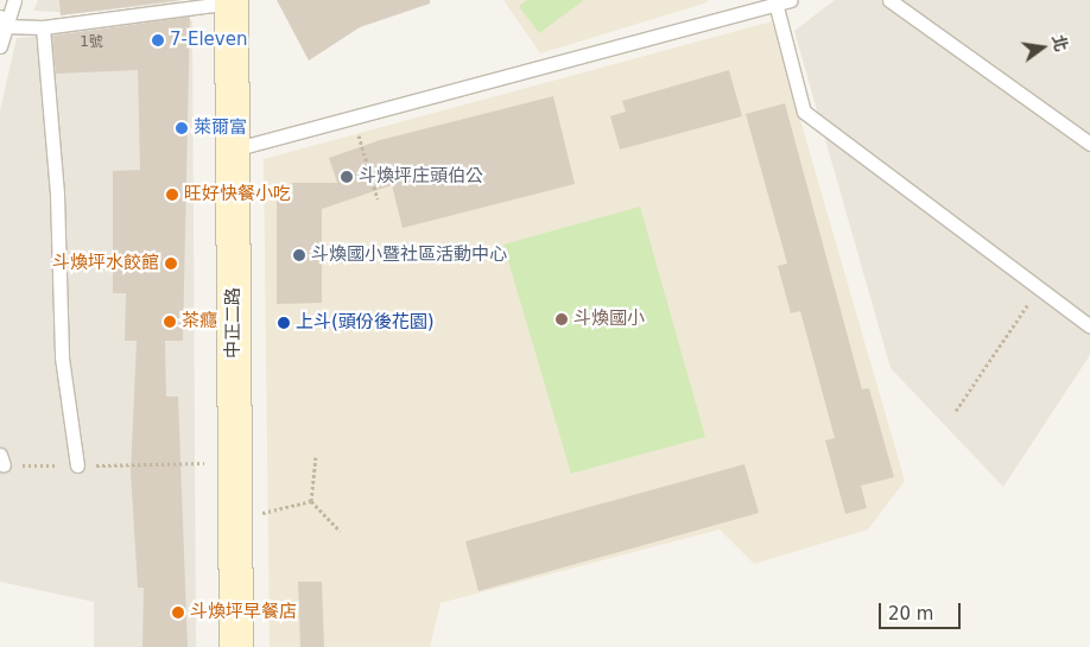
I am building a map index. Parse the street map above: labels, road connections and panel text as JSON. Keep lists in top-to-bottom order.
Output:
{
  "streets": {
    "main road": ["中正二路"]
  },
  "places": [
    "7-Eleven",
    "萊爾富",
    "斗煥坪庄頭伯公",
    "旺好快餐小吃",
    "斗煥國小暨社區活動中心",
    "斗煥坪水餃館",
    "斗煥國小",
    "茶癮",
    "上斗(頭份後花園)",
    "斗煥坪早餐店"
  ],
  "house_numbers": ["1號"],
  "scale_bar": "20 m",
  "north": "right"
}
